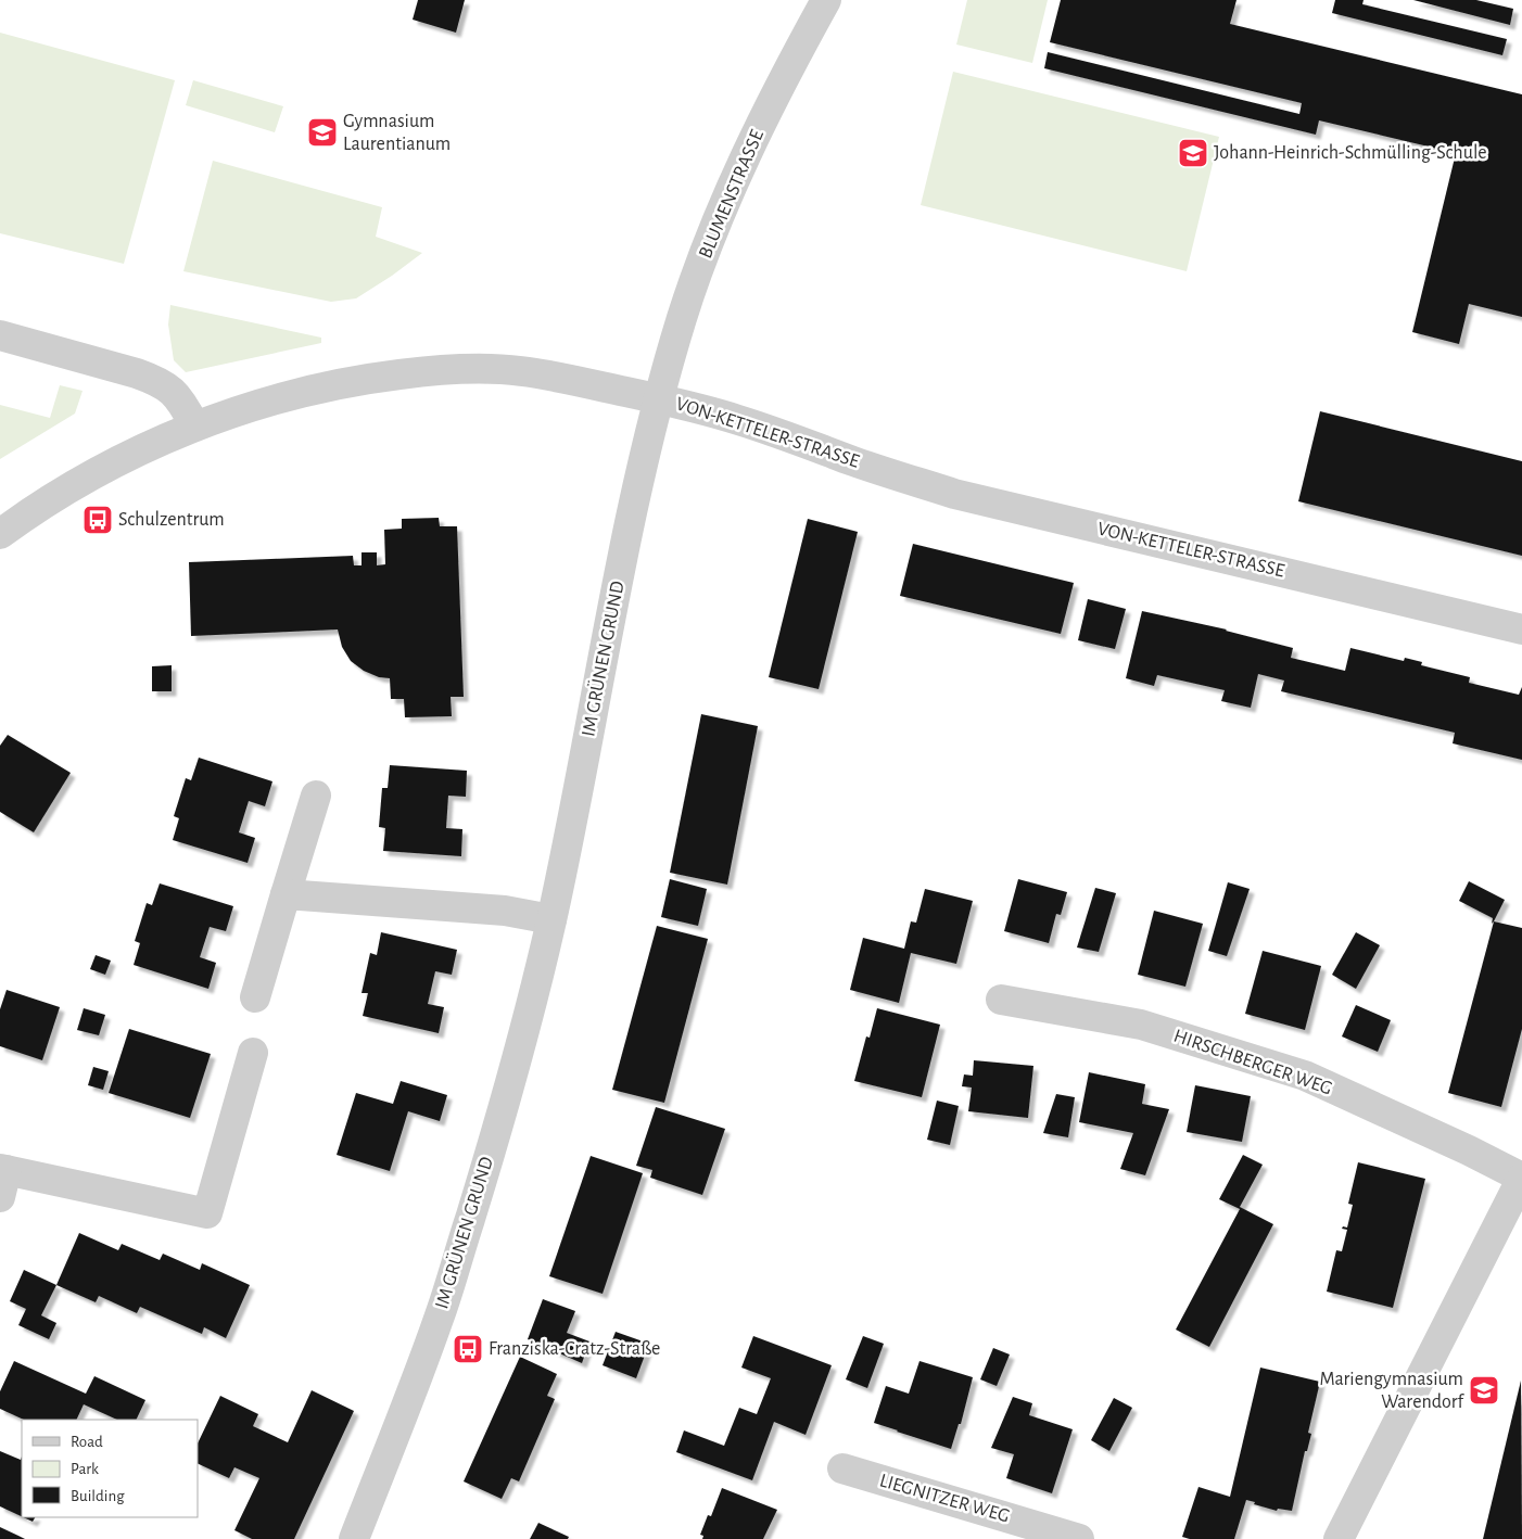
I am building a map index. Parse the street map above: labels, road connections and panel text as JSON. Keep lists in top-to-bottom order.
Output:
{
  "streets": {
    "street": [
      "BLUMENSTRASSE",
      "VON-KETTELER-STRASSE",
      "IM GRÜNEN GRUND",
      "HIRSCHBERGER WEG",
      "LIEGNITZER WEG"
    ]
  },
  "crossings": [
    ["BLUMENSTRASSE", "VON-KETTELER-STRASSE"],
    ["BLUMENSTRASSE", "IM GRÜNEN GRUND"],
    ["VON-KETTELER-STRASSE", "IM GRÜNEN GRUND"]
  ],
  "places": {
    "school or university": ["Gymnasium Laurentianum", "Johann-Heinrich-Schmülling-Schule", "Mariengymnasium Warendorf"],
    "bus stop": ["Schulzentrum", "Franziska-Cratz-Straße"]
  },
  "legend": ["Road", "Park", "Building"]
}
